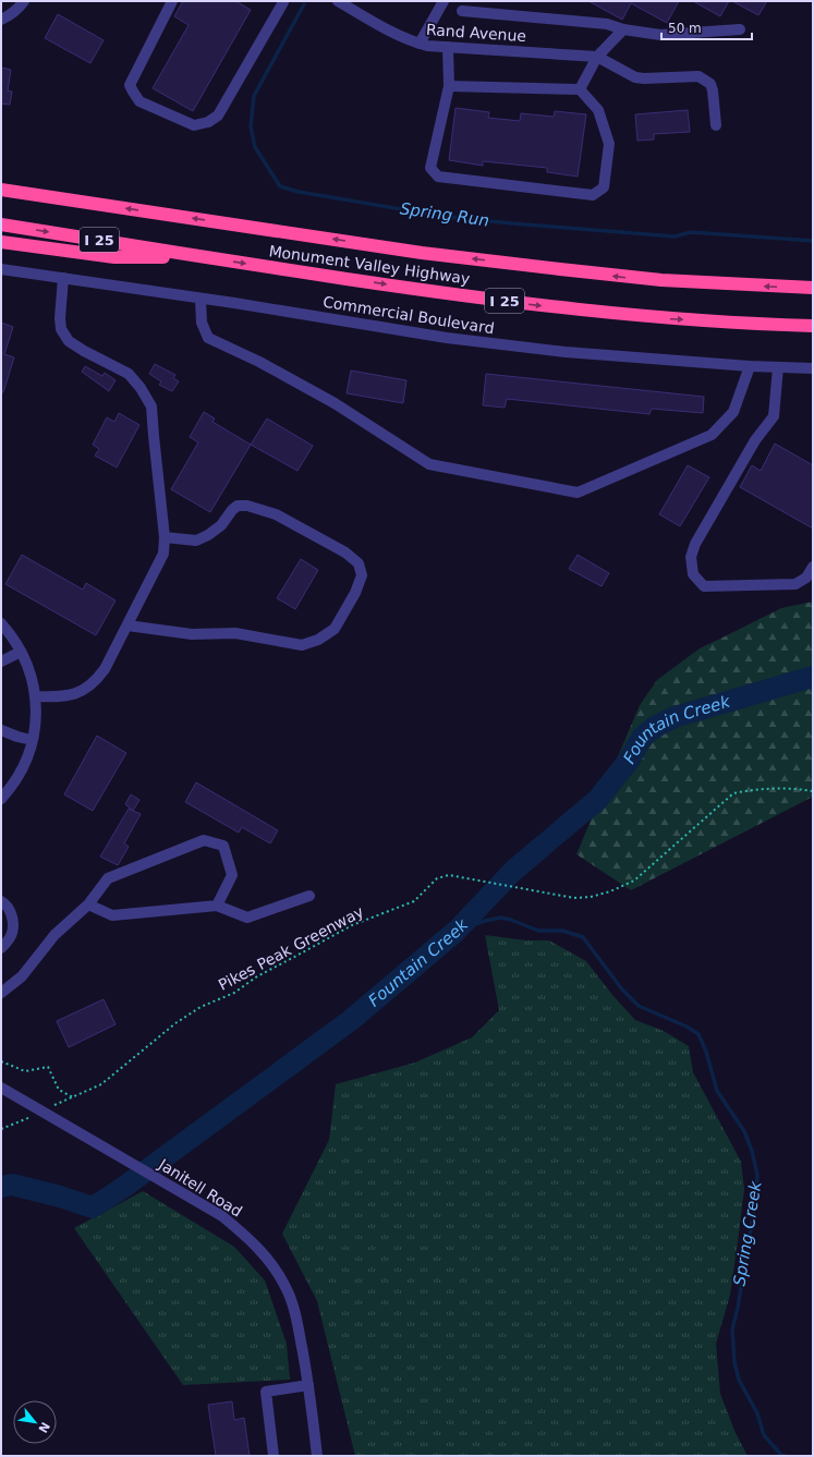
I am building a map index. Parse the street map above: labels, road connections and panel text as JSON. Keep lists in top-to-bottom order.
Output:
{
  "streets": {
    "highway": ["I 25", "Monument Valley Highway"],
    "street": ["Rand Avenue", "Commercial Boulevard", "Janitell Road"],
    "path": ["Pikes Peak Greenway"]
  },
  "water": ["Spring Run", "Fountain Creek", "Spring Creek"],
  "scale_bar": "50 m",
  "north": "bottom right"
}
